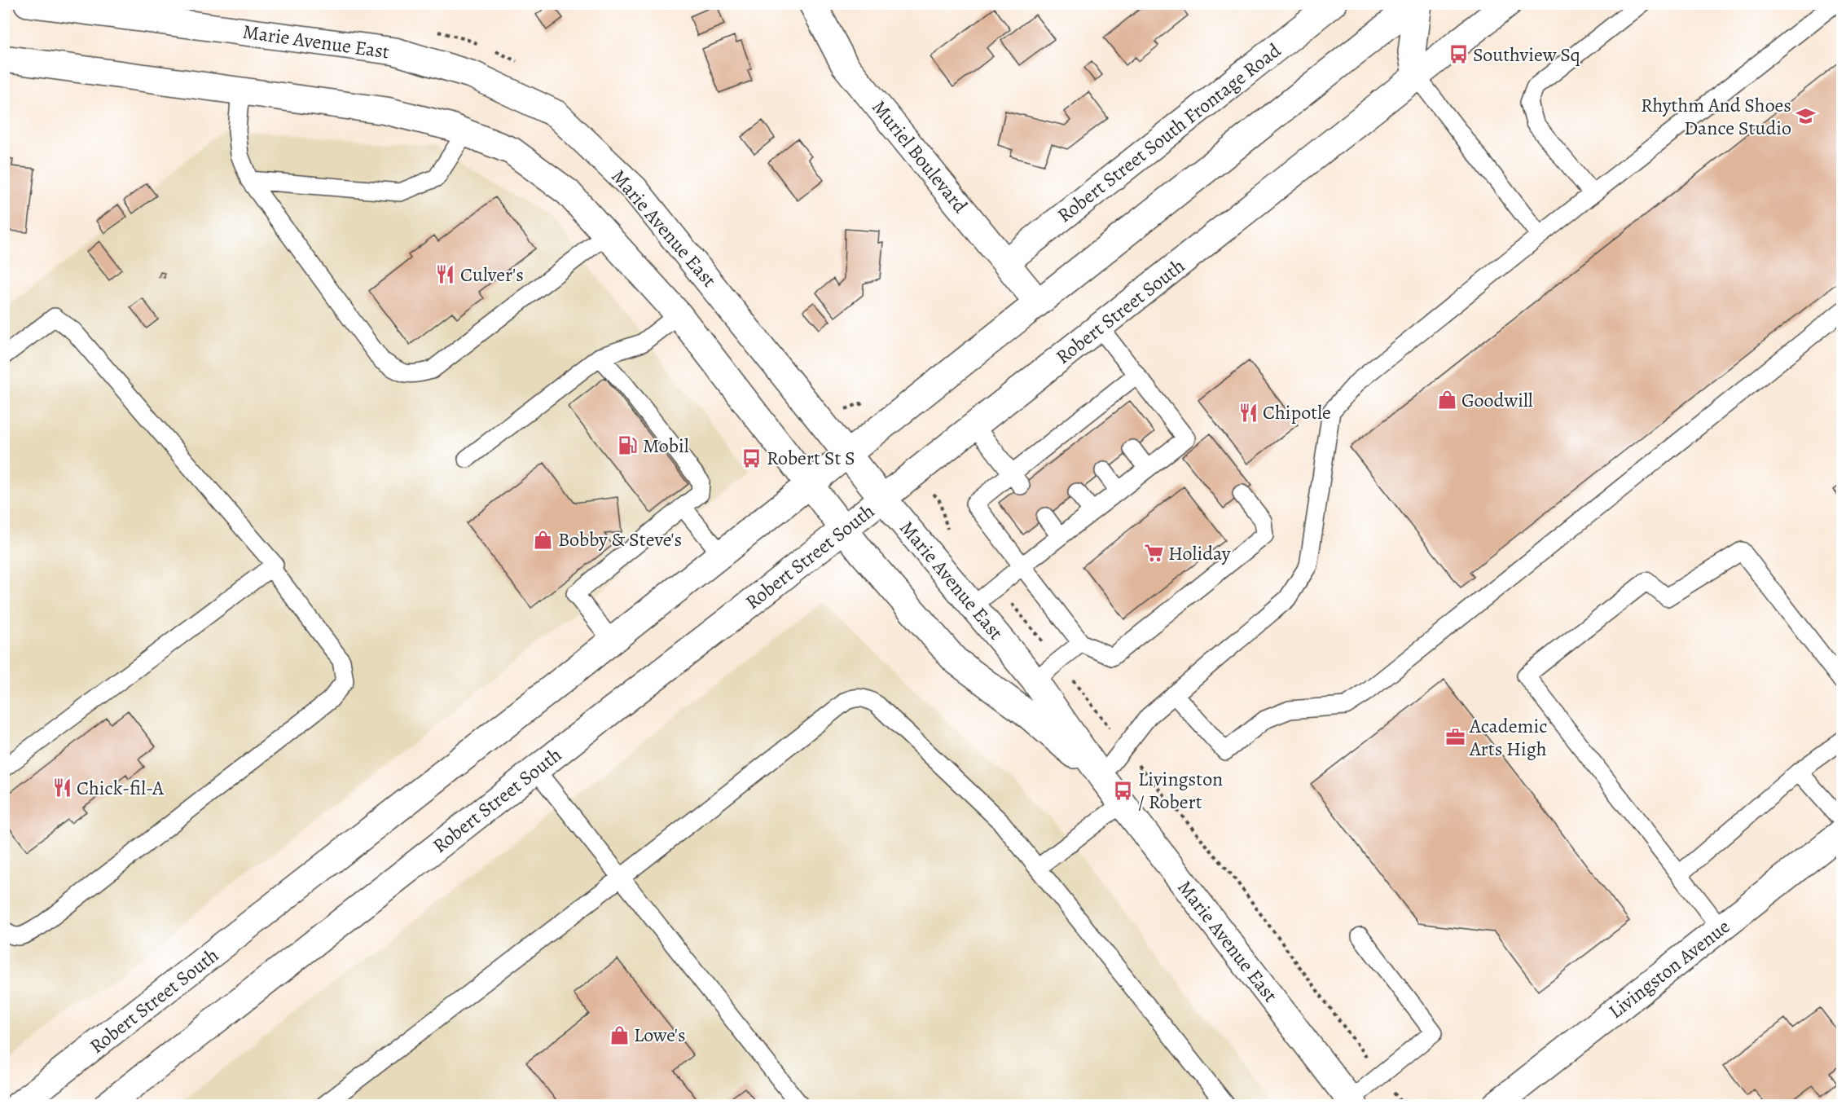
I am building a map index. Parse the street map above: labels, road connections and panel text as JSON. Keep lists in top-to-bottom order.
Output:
{
  "streets": {
    "street": [
      "Marie Avenue East",
      "Robert Street South Frontage Road",
      "Muriel Boulevard",
      "Robert Street South",
      "Livingston Avenue"
    ]
  },
  "crossings": [
    ["Marie Avenue East", "Robert Street South"],
    ["Robert Street South Frontage Road", "Muriel Boulevard"],
    ["Muriel Boulevard", "Robert Street South"]
  ],
  "places": {
    "bus stop": ["Southview Sq", "Robert St S", "Livingston / Robert"],
    "school or university": ["Rhythm And Shoes Dance Studio"],
    "restaurant": ["Culver's", "Chipotle", "Chick-fil-A"],
    "shop": ["Goodwill", "Bobby & Steve's", "Lowe's"],
    "fuel station": ["Mobil"],
    "supermarket": ["Holiday"],
    "office": ["Academic Arts High"]
  }
}
